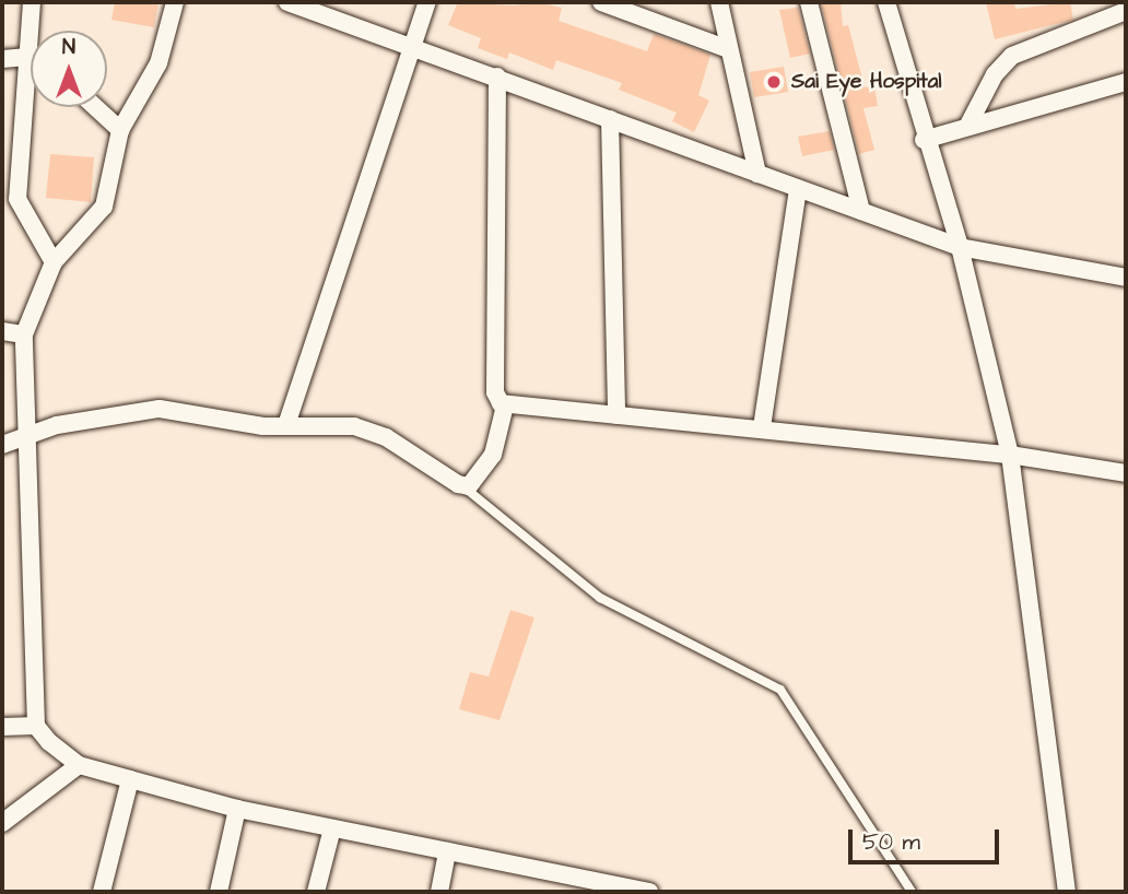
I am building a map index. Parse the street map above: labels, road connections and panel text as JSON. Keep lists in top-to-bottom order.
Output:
{
  "places": ["Sai Eye Hospital"],
  "scale_bar": "50 m",
  "north": "top"
}
